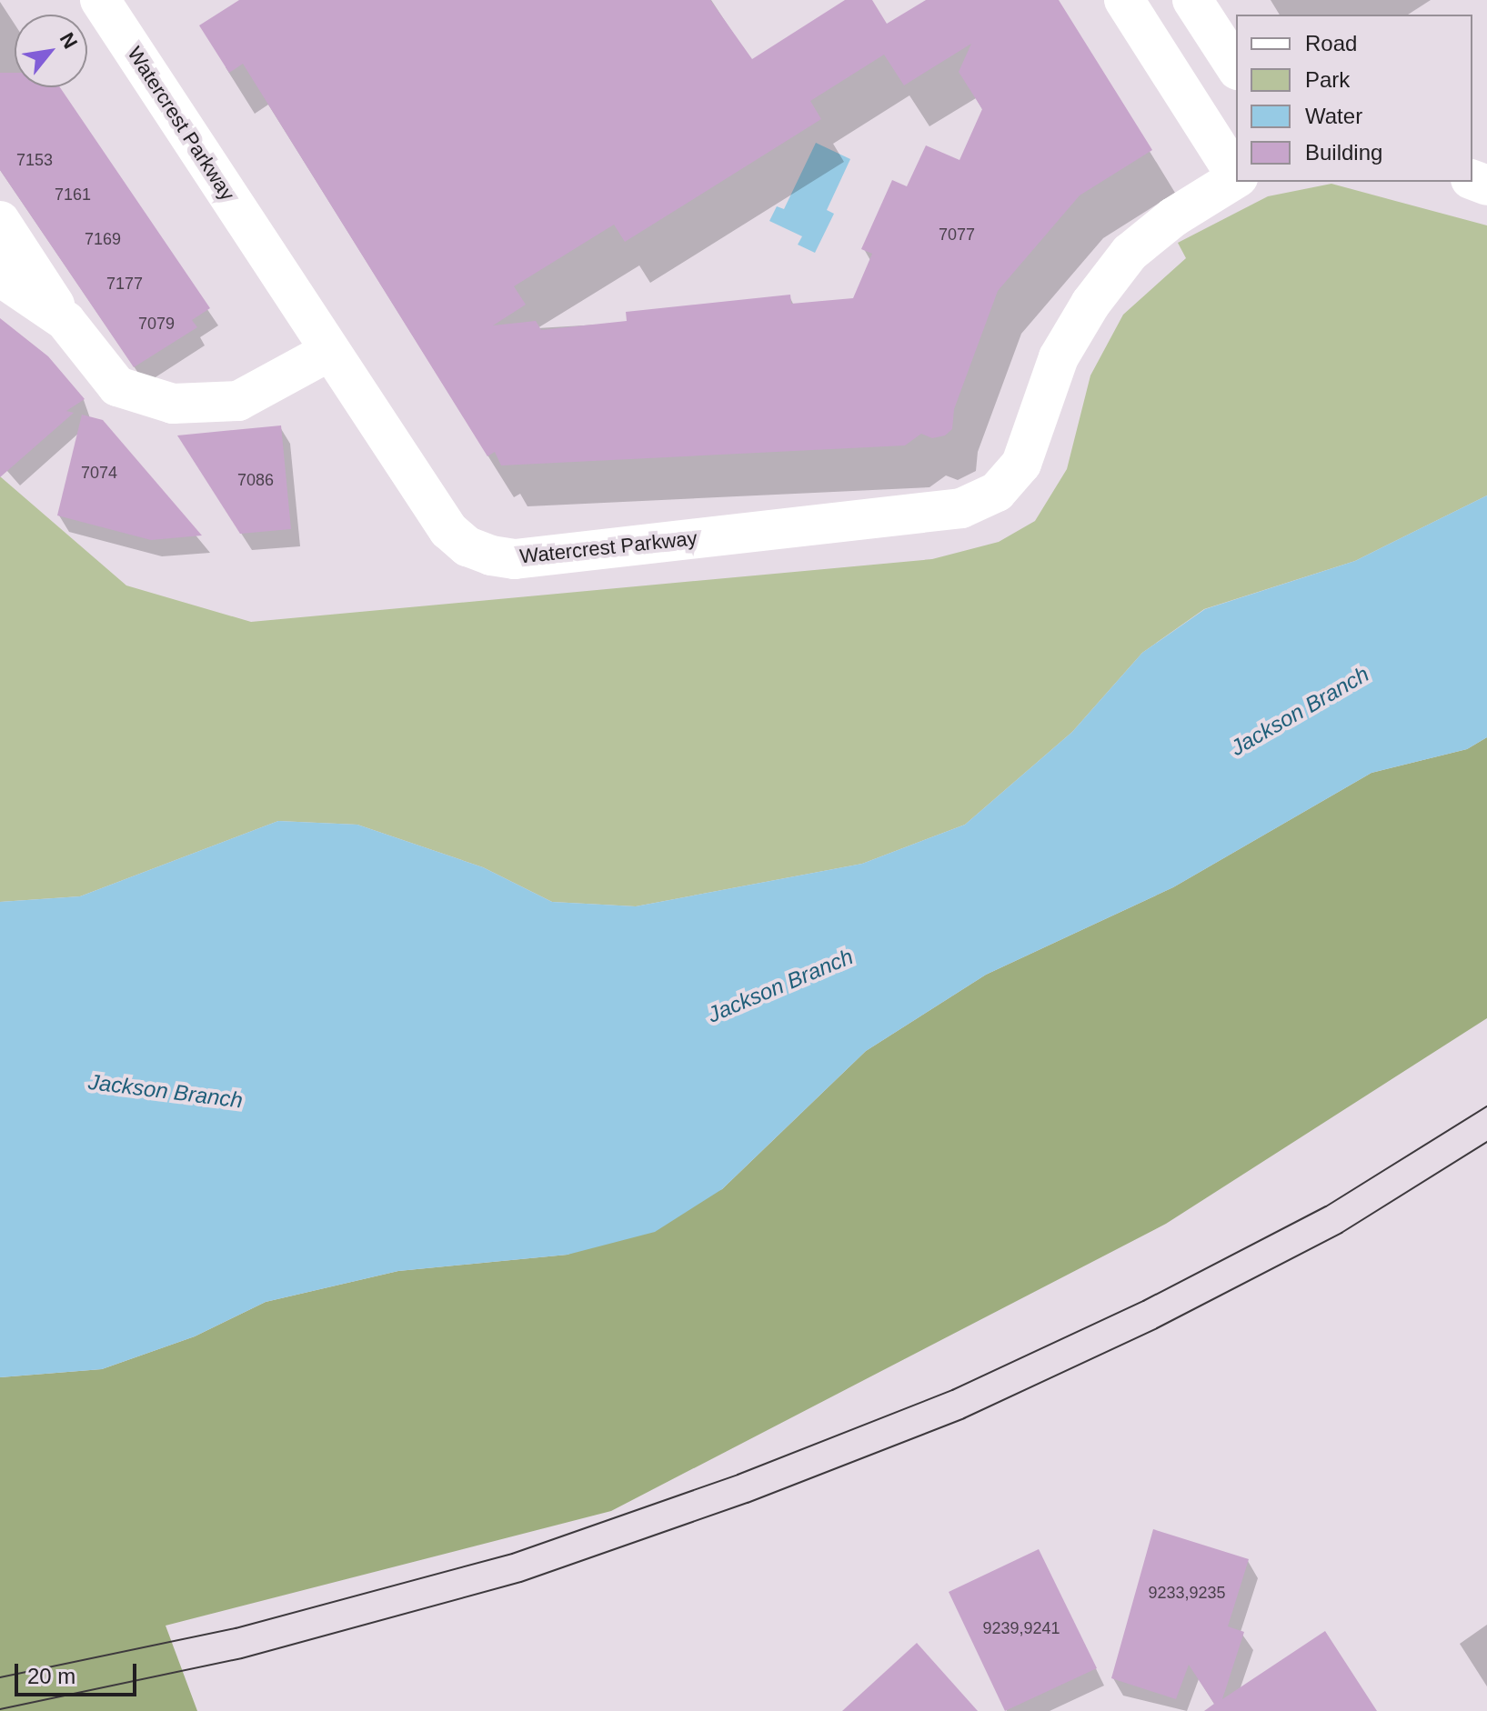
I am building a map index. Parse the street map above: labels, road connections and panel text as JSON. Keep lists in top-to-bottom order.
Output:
{
  "streets": {
    "street": ["Watercrest Parkway"]
  },
  "water": ["Jackson Branch"],
  "house_numbers": [
    "7153",
    "7161",
    "7077",
    "7169",
    "7177",
    "7079",
    "7074",
    "7086",
    "9233,9235",
    "9239,9241"
  ],
  "legend": [
    "Road",
    "Park",
    "Water",
    "Building"
  ],
  "scale_bar": "20 m",
  "north": "top right"
}
